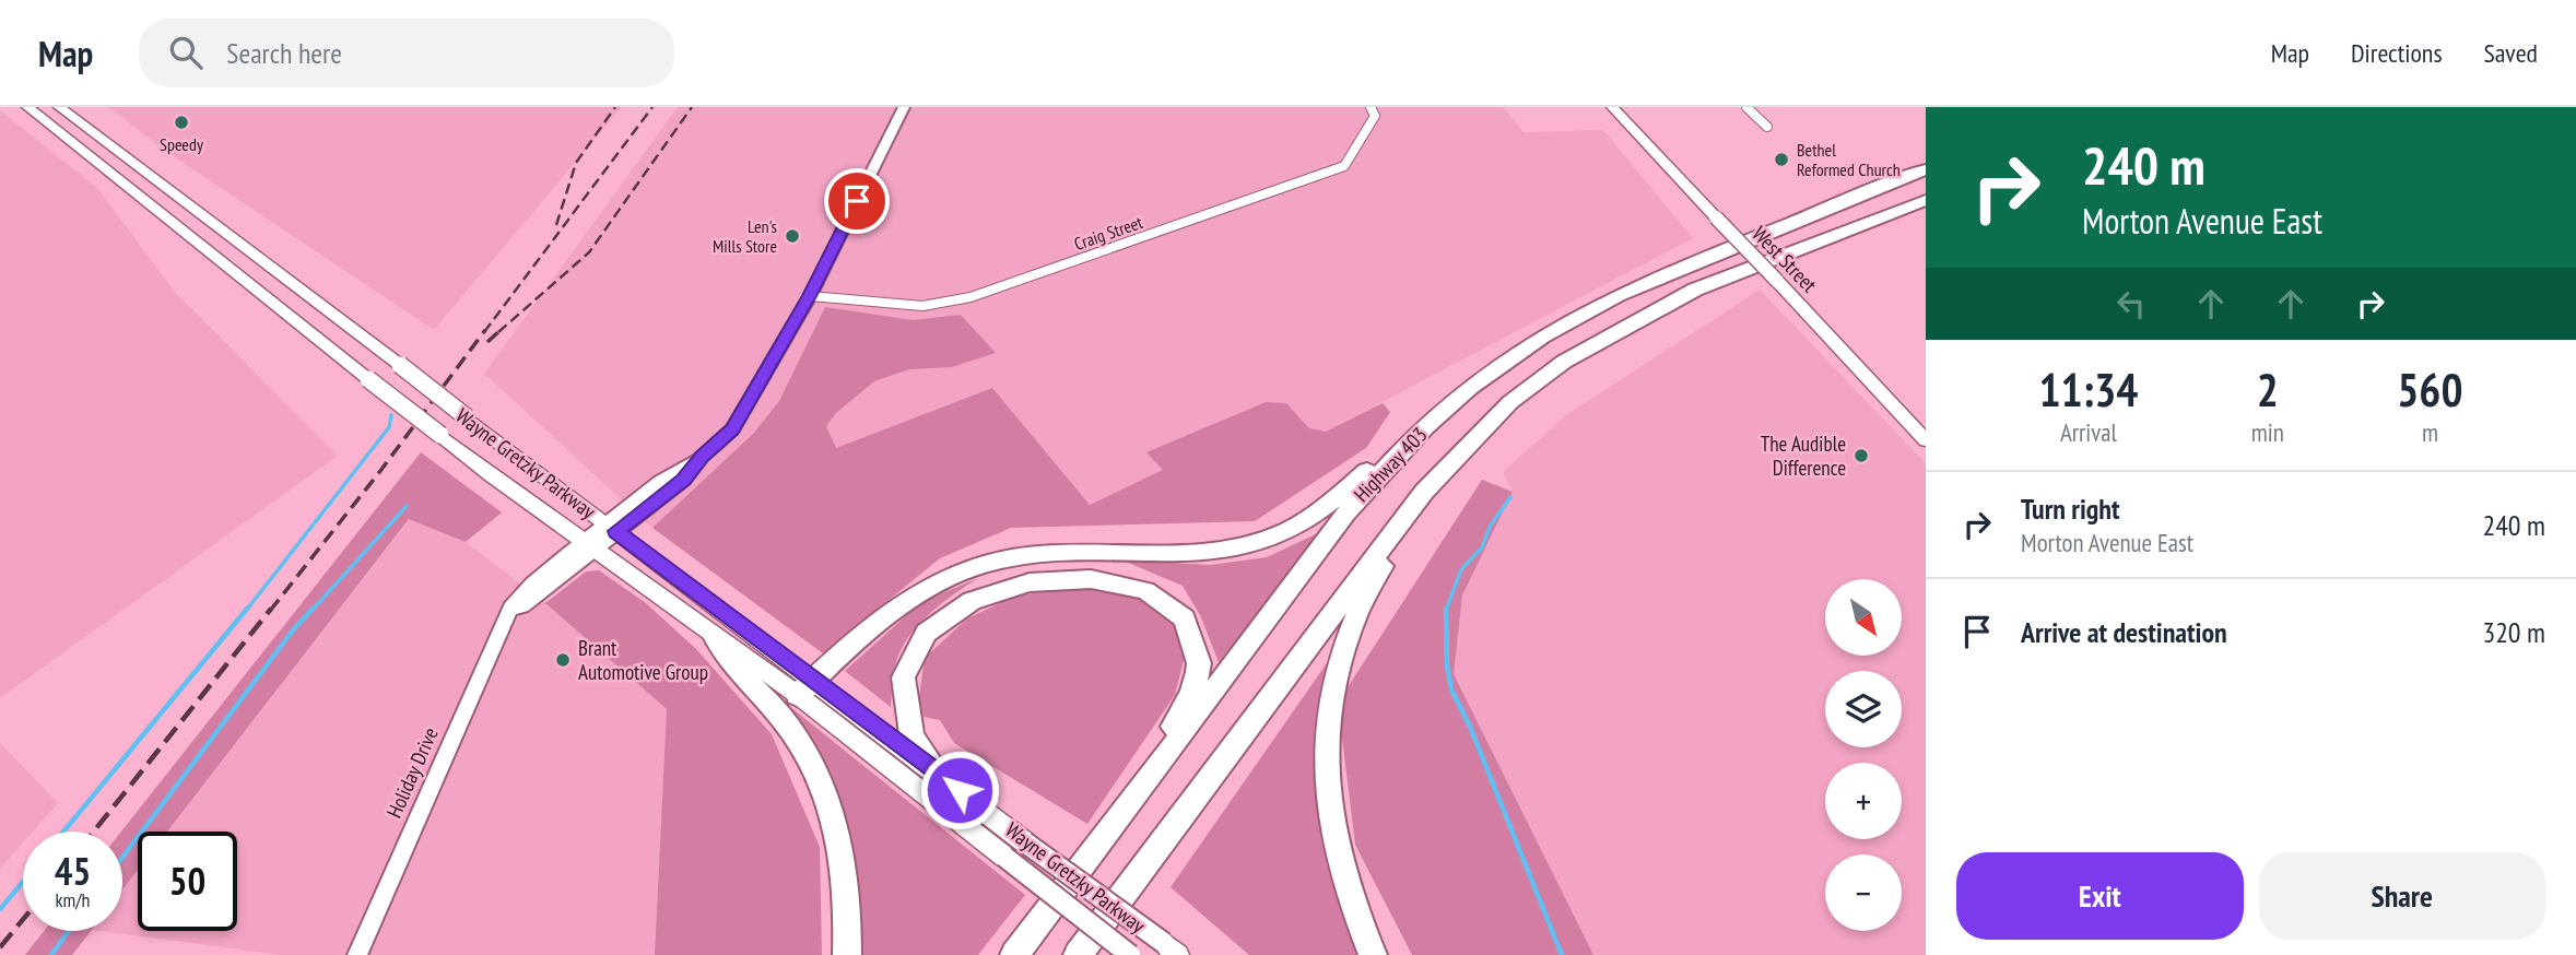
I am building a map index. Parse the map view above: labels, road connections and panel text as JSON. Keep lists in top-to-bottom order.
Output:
{
  "streets": {
    "highway": ["Highway 403"],
    "main road": ["West Street", "Wayne Gretzky Parkway"],
    "street": ["Craig Street", "Holiday Drive"]
  },
  "crossings": [
    ["Craig Street", "Holiday Drive"],
    ["Wayne Gretzky Parkway", "Holiday Drive"]
  ],
  "places": [
    "Speedy",
    "Bethel Reformed Church",
    "Len's Mills Store",
    "The Audible Difference",
    "Brant Automotive Group"
  ],
  "north": "bottom right",
  "page": {
    "header": "Map",
    "search": "Search here",
    "nav": ["Map", "Directions", "Saved"],
    "turn": ["240 m", "Morton Avenue East"],
    "eta": [
      "11:34",
      "Arrival",
      "2",
      "min",
      "560",
      "m"
    ],
    "list": [
      {
        "name": "Turn right",
        "note": "Morton Avenue East",
        "value": "240 m"
      },
      {
        "name": "Arrive at destination",
        "value": "320 m"
      }
    ],
    "map_buttons": ["+", "−"],
    "speed": "45 km/h",
    "limit": "50",
    "buttons": ["Exit", "Share"]
  }
}
